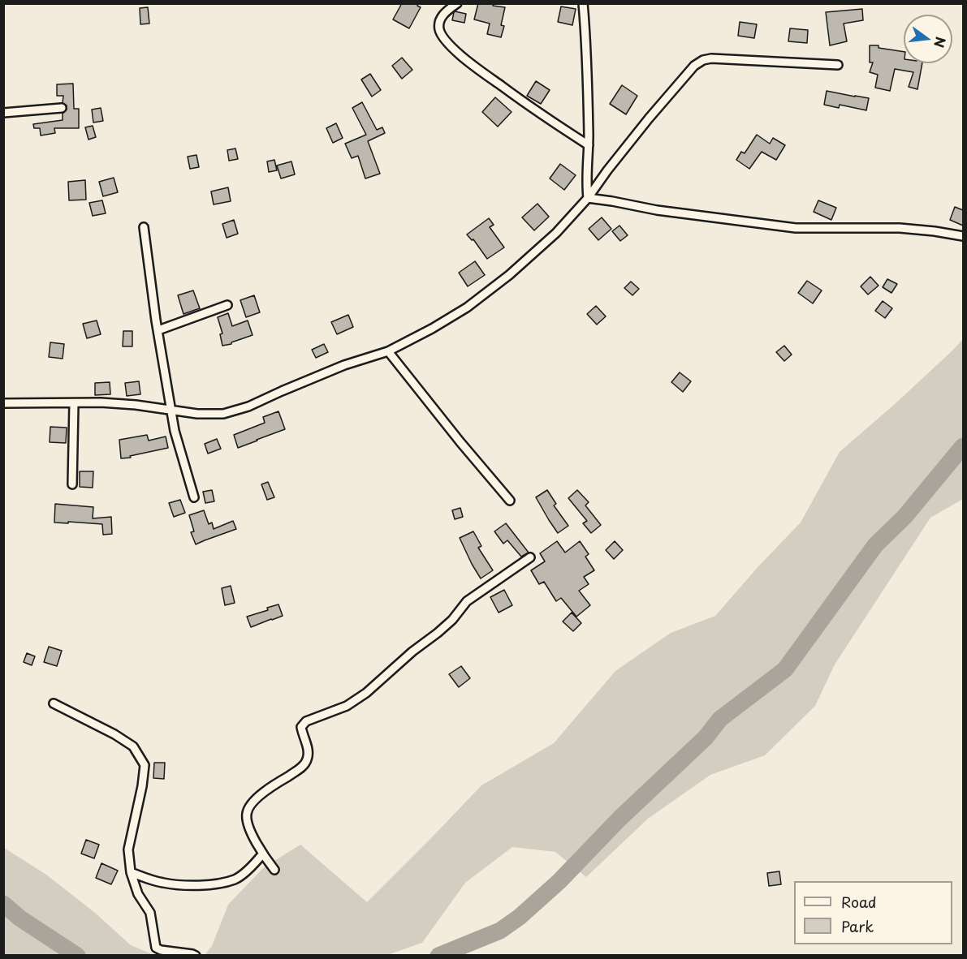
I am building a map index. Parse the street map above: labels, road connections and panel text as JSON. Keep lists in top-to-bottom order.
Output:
{
  "legend": ["Road", "Park"],
  "north": "right"
}
